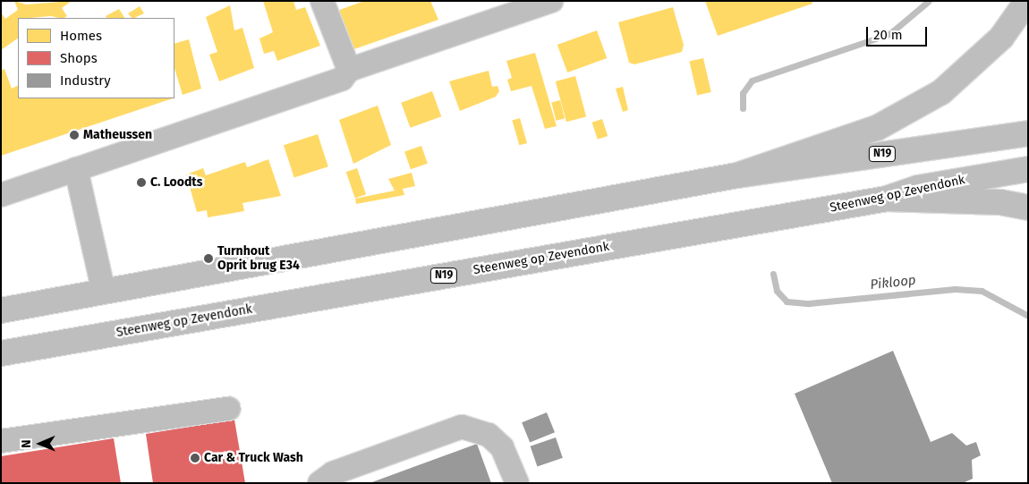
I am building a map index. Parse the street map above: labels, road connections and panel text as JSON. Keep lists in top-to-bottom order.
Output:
{
  "streets": {
    "main road": ["N19", "Steenweg op Zevendonk"]
  },
  "water": ["Pikloop"],
  "places": [
    "Matheussen",
    "C. Loodts",
    "Turnhout Oprit brug E34",
    "Car & Truck Wash"
  ],
  "legend": ["Homes", "Shops", "Industry"],
  "scale_bar": "20 m",
  "north": "left"
}
